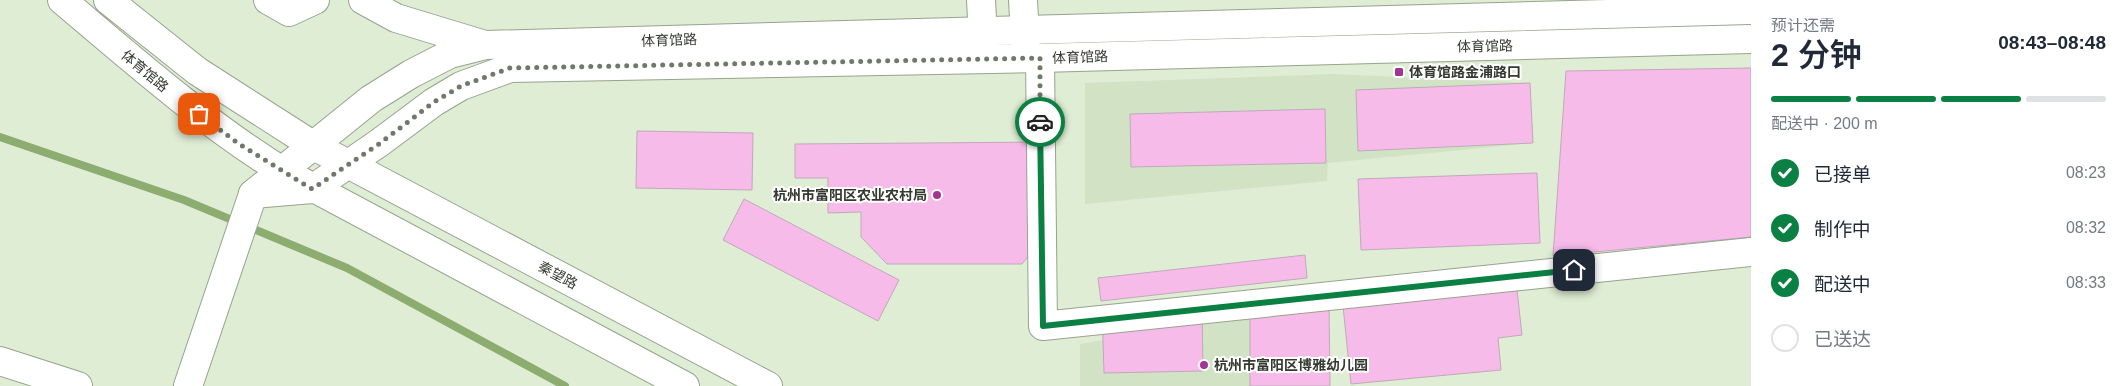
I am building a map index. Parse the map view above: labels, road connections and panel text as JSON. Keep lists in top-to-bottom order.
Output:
{
  "streets": {
    "main road": ["体育馆路", "秦望路"]
  },
  "crossings": [
    ["体育馆路", "秦望路"]
  ],
  "places": {
    "transit": ["体育馆路金浦路口"],
    "other": ["杭州市富阳区农业农村局", "杭州市富阳区博雅幼儿园"]
  },
  "page": {
    "heading": ["2 分钟", "预计还需", "08:43–08:48"],
    "bar": "配送中 · 200 m",
    "list": [
      ["已接单", "08:23"],
      ["制作中", "08:32"],
      ["配送中", "08:33"],
      "已送达"
    ]
  }
}
